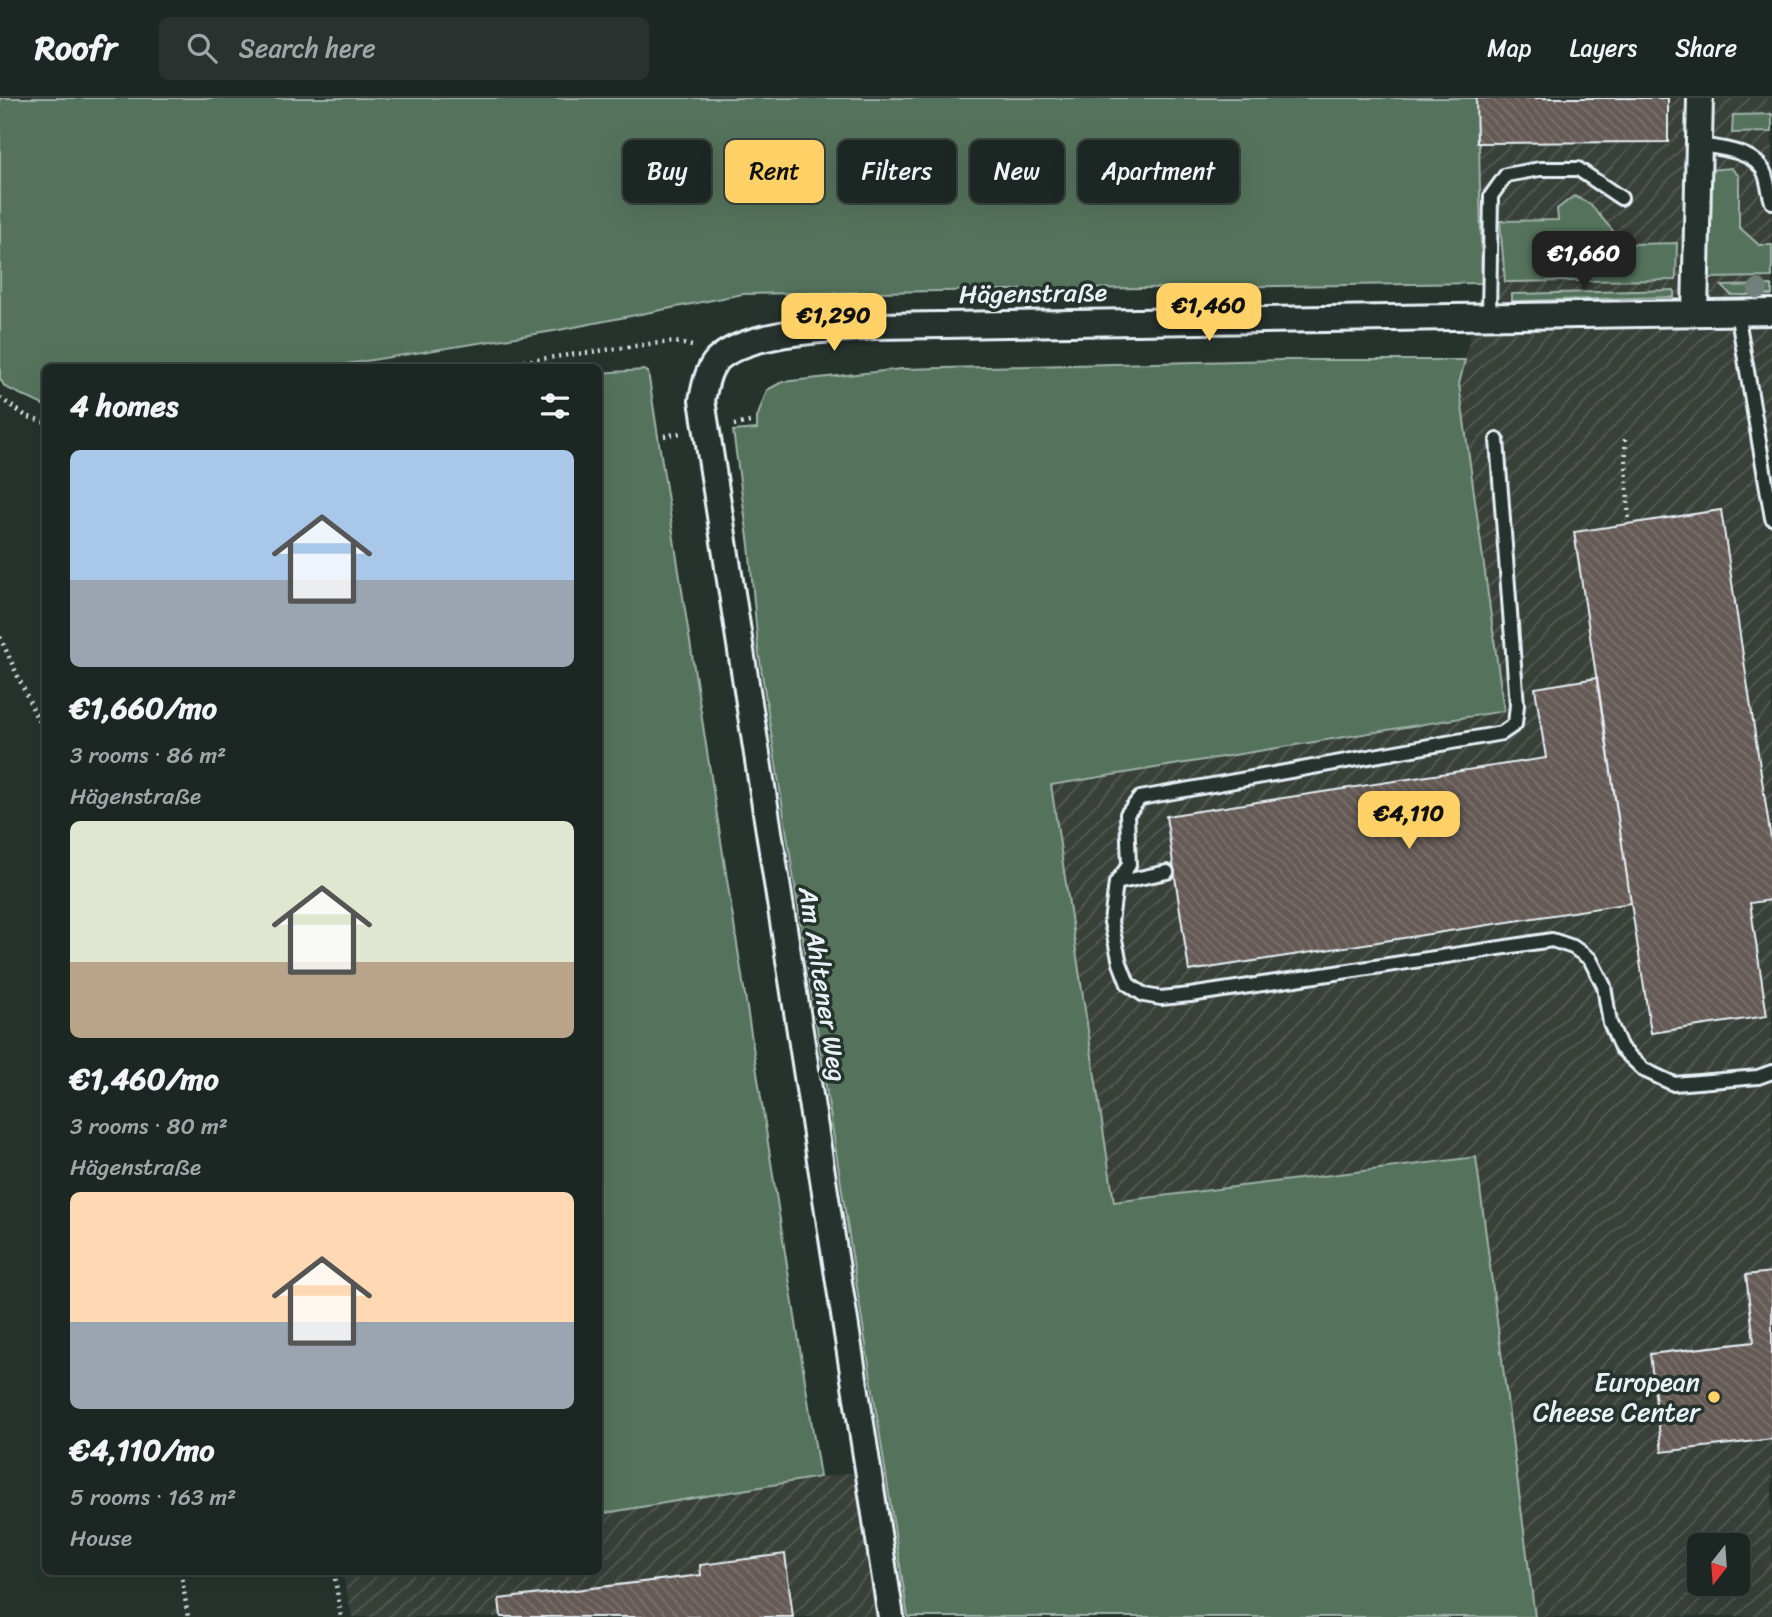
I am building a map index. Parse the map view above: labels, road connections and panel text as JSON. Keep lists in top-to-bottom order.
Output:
{
  "streets": {
    "street": ["Hägenstraße", "Am Ahltener Weg"]
  },
  "crossings": [
    ["Hägenstraße", "Am Ahltener Weg"]
  ],
  "places": ["European Cheese Center"],
  "north": "bottom",
  "page": {
    "header": "Roofr",
    "search": "Search here",
    "nav": ["Map", "Layers", "Share"],
    "chip": [
      "Buy",
      "Rent",
      "Filters",
      "New",
      "Apartment"
    ],
    "price": [
      "€1,660",
      "€1,460",
      "€1,290",
      "€4,110"
    ],
    "heading": "4 homes",
    "list": [
      {
        "name": "€1,660/mo",
        "note": "3 rooms · 86 m² · Hägenstraße"
      },
      {
        "name": "€1,460/mo",
        "note": "3 rooms · 80 m² · Hägenstraße"
      },
      {
        "name": "€4,110/mo",
        "note": "5 rooms · 163 m² · House"
      }
    ]
  }
}
